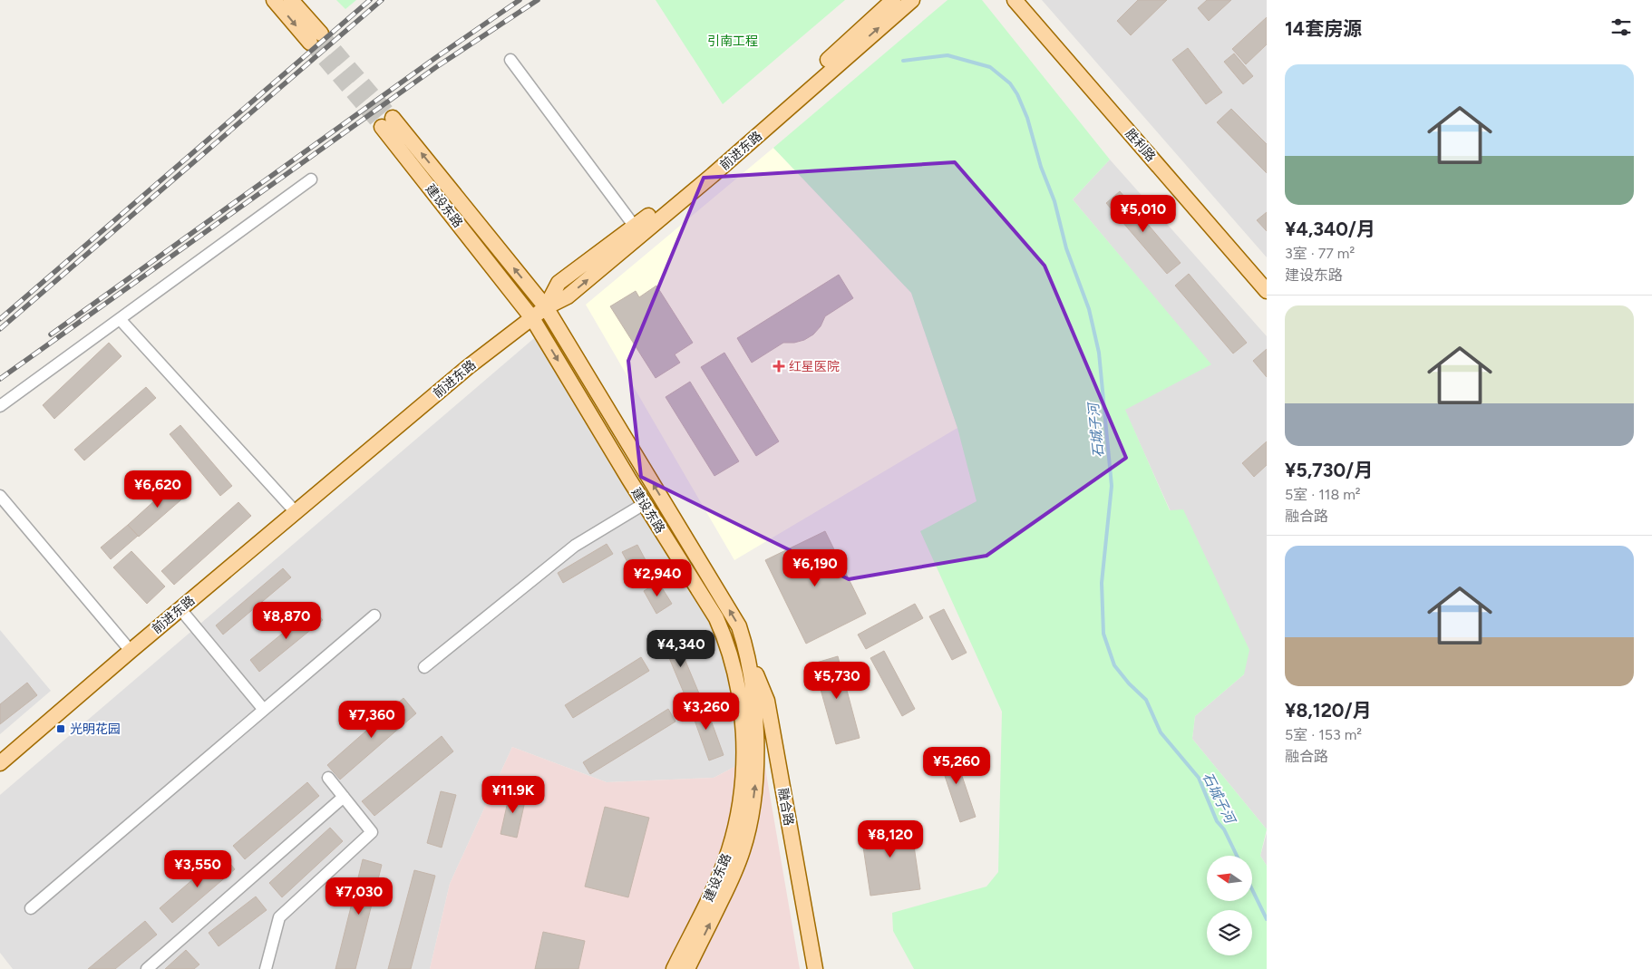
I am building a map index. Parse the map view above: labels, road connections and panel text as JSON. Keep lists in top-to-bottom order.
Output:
{
  "streets": {
    "main road": [
      "胜利路",
      "前进东路",
      "建设东路",
      "融合路"
    ]
  },
  "crossings": [
    ["前进东路", "建设东路"],
    ["建设东路", "融合路"]
  ],
  "water": ["石城子河"],
  "parks": ["引南工程"],
  "places": {
    "health": ["红星医院"],
    "transit": ["光明花园"]
  },
  "north": "left",
  "page": {
    "heading": "14套房源",
    "list": [
      {
        "name": "¥4,340/月",
        "note": "3室 · 77 m² · 建设东路"
      },
      {
        "name": "¥5,730/月",
        "note": "5室 · 118 m² · 融合路"
      },
      {
        "name": "¥8,120/月",
        "note": "5室 · 153 m² · 融合路"
      }
    ],
    "price": [
      "¥5,010",
      "¥6,620",
      "¥6,190",
      "¥2,940",
      "¥8,870",
      "¥4,340",
      "¥5,730",
      "¥3,260",
      "¥7,360",
      "¥5,260",
      "¥11.9K",
      "¥8,120",
      "¥3,550",
      "¥7,030"
    ]
  }
}
